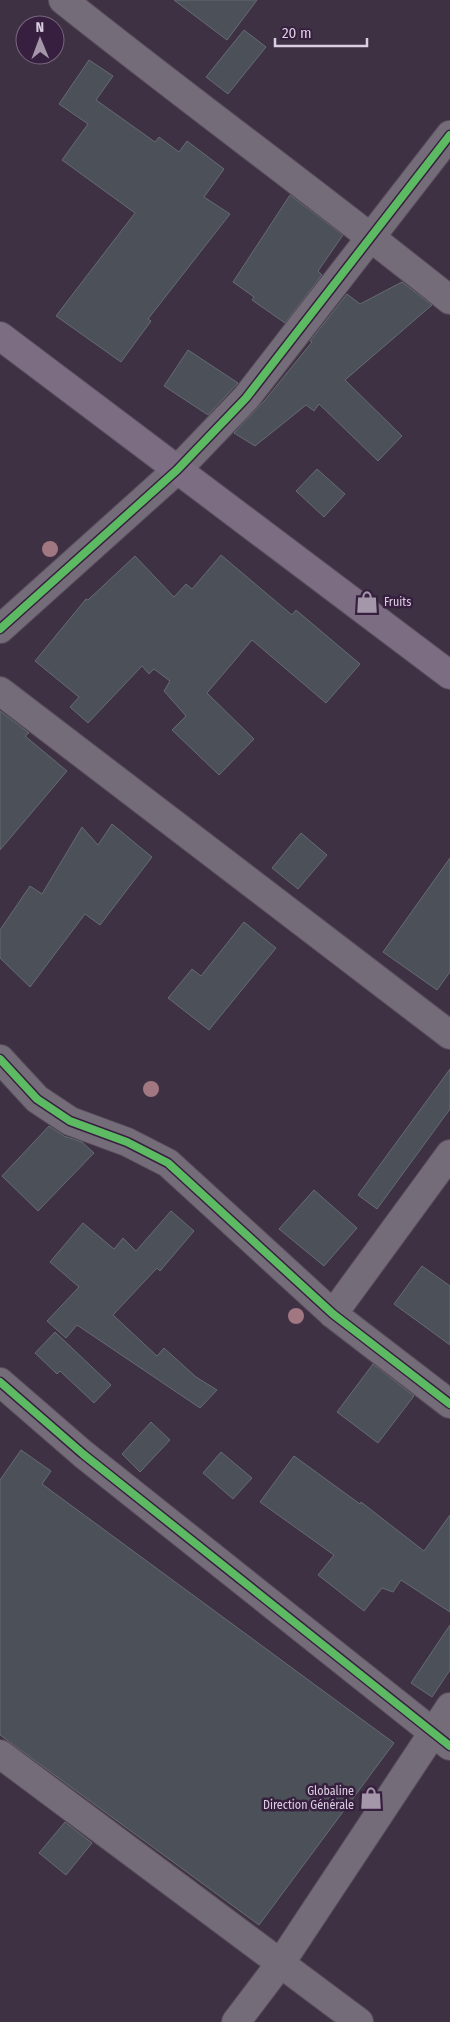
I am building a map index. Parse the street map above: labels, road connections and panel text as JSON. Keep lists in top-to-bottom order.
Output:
{
  "places": {
    "shop": ["Fruits", "Globaline Direction Générale"]
  },
  "scale_bar": "20 m",
  "north": "top"
}
